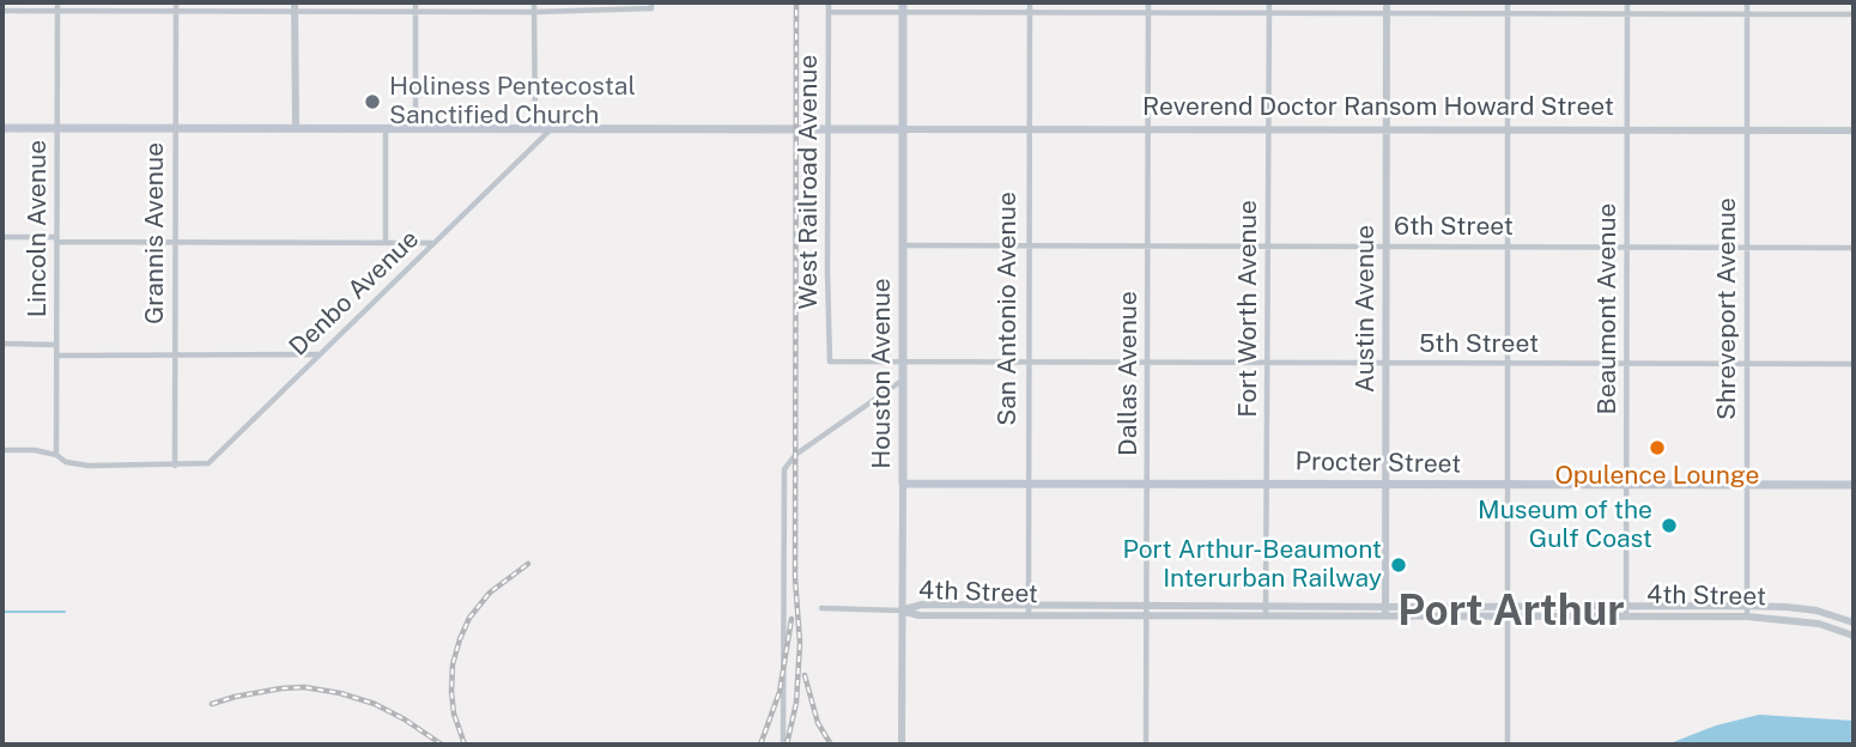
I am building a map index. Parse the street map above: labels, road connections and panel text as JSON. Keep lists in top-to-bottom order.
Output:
{
  "streets": {
    "main road": ["Houston Avenue", "Procter Street"],
    "street": [
      "Reverend Doctor Ransom Howard Street",
      "West Railroad Avenue",
      "6th Street",
      "Lincoln Avenue",
      "Grannis Avenue",
      "Denbo Avenue",
      "San Antonio Avenue",
      "Fort Worth Avenue",
      "Austin Avenue",
      "Beaumont Avenue",
      "Shreveport Avenue",
      "5th Street",
      "Dallas Avenue",
      "4th Street"
    ]
  },
  "crossings": [
    ["Reverend Doctor Ransom Howard Street", "San Antonio Avenue"],
    ["Reverend Doctor Ransom Howard Street", "Fort Worth Avenue"],
    ["Reverend Doctor Ransom Howard Street", "Austin Avenue"],
    ["Reverend Doctor Ransom Howard Street", "Beaumont Avenue"],
    ["Reverend Doctor Ransom Howard Street", "Shreveport Avenue"],
    ["Reverend Doctor Ransom Howard Street", "Houston Avenue"],
    ["Reverend Doctor Ransom Howard Street", "Dallas Avenue"],
    ["West Railroad Avenue", "5th Street"],
    ["6th Street", "San Antonio Avenue"],
    ["6th Street", "Fort Worth Avenue"],
    ["6th Street", "Austin Avenue"],
    ["6th Street", "Beaumont Avenue"],
    ["6th Street", "Shreveport Avenue"],
    ["6th Street", "Houston Avenue"],
    ["6th Street", "Dallas Avenue"],
    ["Lincoln Avenue", "Denbo Avenue"],
    ["Grannis Avenue", "Denbo Avenue"],
    ["San Antonio Avenue", "5th Street"],
    ["San Antonio Avenue", "Procter Street"],
    ["San Antonio Avenue", "4th Street"],
    ["Fort Worth Avenue", "5th Street"],
    ["Fort Worth Avenue", "Procter Street"],
    ["Fort Worth Avenue", "4th Street"],
    ["Austin Avenue", "5th Street"],
    ["Austin Avenue", "Procter Street"],
    ["Austin Avenue", "4th Street"],
    ["Beaumont Avenue", "5th Street"],
    ["Beaumont Avenue", "Procter Street"],
    ["Beaumont Avenue", "4th Street"],
    ["Shreveport Avenue", "5th Street"],
    ["Shreveport Avenue", "Procter Street"],
    ["Shreveport Avenue", "4th Street"],
    ["5th Street", "Houston Avenue"],
    ["5th Street", "Dallas Avenue"],
    ["Houston Avenue", "Procter Street"],
    ["Houston Avenue", "4th Street"],
    ["Dallas Avenue", "Procter Street"],
    ["Dallas Avenue", "4th Street"]
  ],
  "districts": ["Port Arthur"],
  "places": [
    "Holiness Pentecostal Sanctified Church",
    "Opulence Lounge",
    "Museum of the Gulf Coast",
    "Port Arthur-Beaumont Interurban Railway"
  ]
}
